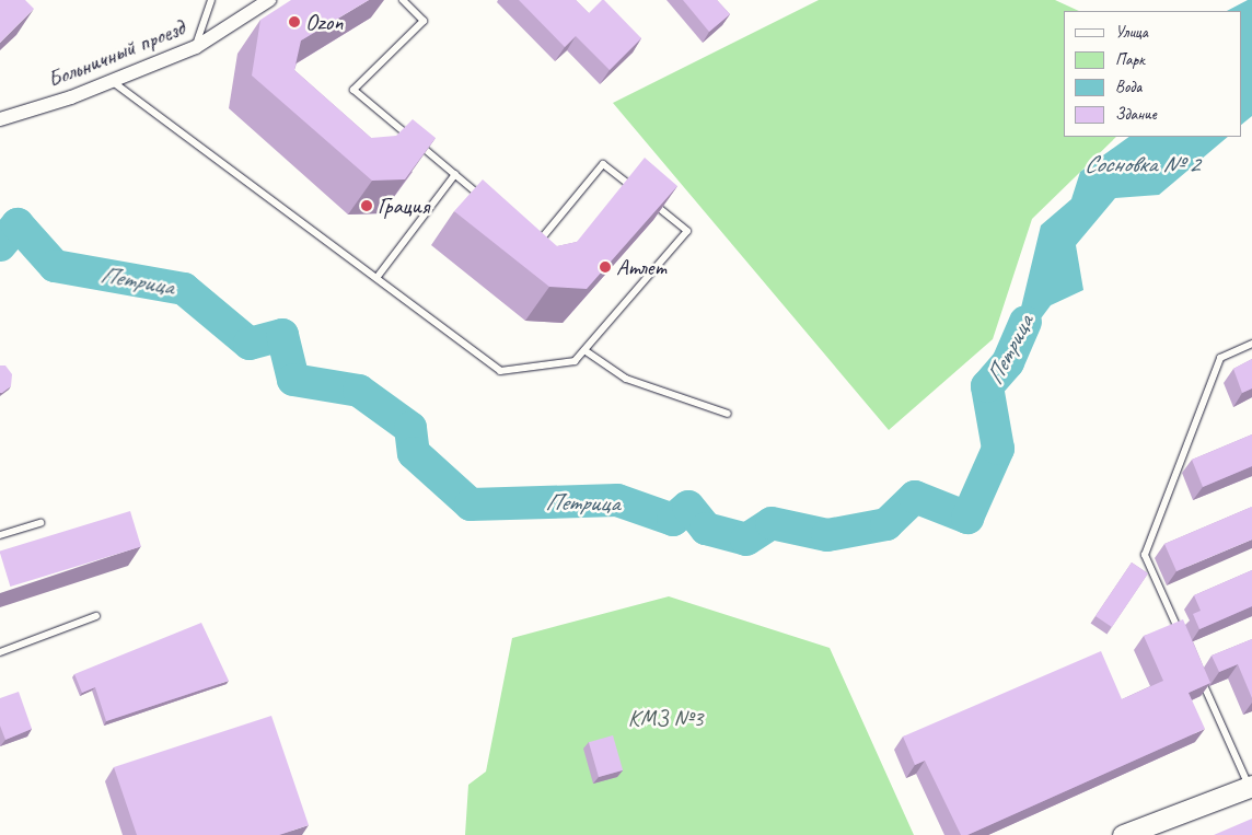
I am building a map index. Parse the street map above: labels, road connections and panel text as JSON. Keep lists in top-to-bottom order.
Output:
{
  "streets": {
    "street": ["Больничный проезд"]
  },
  "water": ["Сосновка № 2", "Петрица"],
  "parks": ["КМЗ №3"],
  "places": ["Ozon", "Грация", "Атлет"],
  "legend": [
    "Улица",
    "Парк",
    "Вода",
    "Здание"
  ]
}
